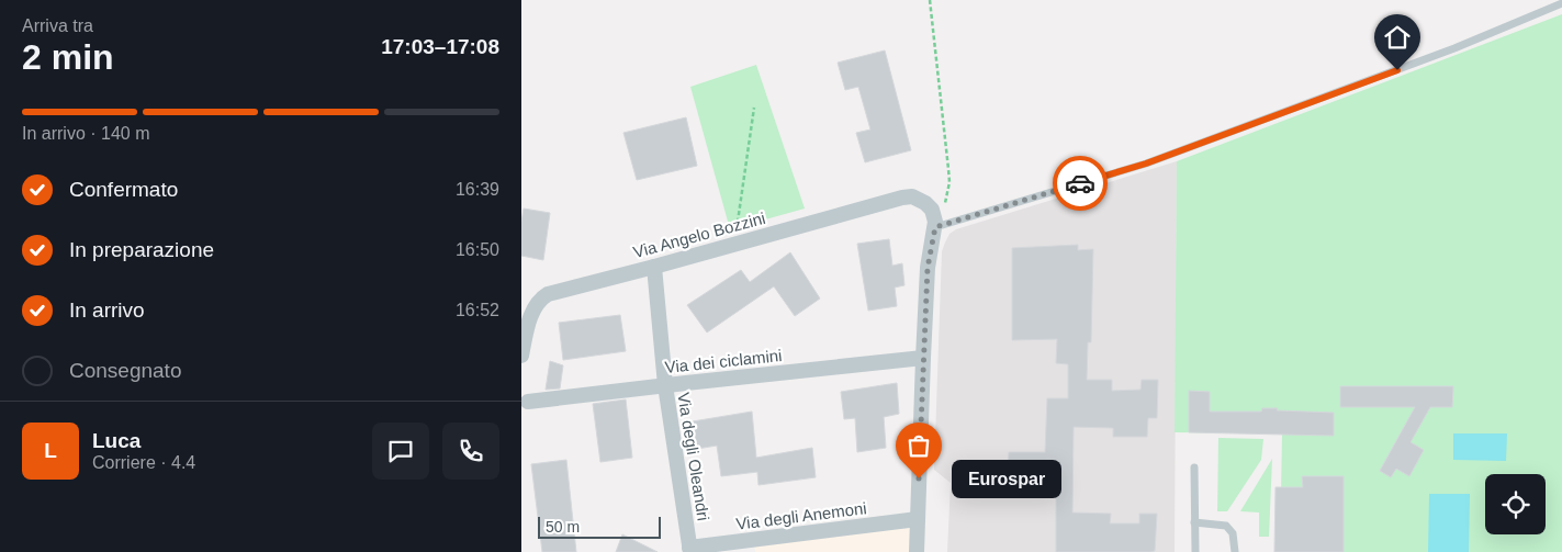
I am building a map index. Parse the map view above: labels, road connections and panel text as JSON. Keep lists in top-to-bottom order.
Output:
{
  "streets": {
    "street": [
      "Via Angelo Bozzini",
      "Via dei ciclamini",
      "Via degli Oleandri",
      "Via degli Anemoni"
    ]
  },
  "crossings": [
    ["Via Angelo Bozzini", "Via degli Oleandri"],
    ["Via dei ciclamini", "Via degli Oleandri"],
    ["Via degli Oleandri", "Via degli Anemoni"]
  ],
  "places": ["Eurospar"],
  "scale_bar": "50 m",
  "page": {
    "heading": ["2 min", "Arriva tra", "17:03–17:08"],
    "panel": ["Luca", "Corriere · 4.4"],
    "bar": "In arrivo · 140 m",
    "list": [
      ["Confermato", "16:39"],
      ["In preparazione", "16:50"],
      ["In arrivo", "16:52"],
      "Consegnato"
    ],
    "round": "L",
    "bubble": "Eurospar",
    "scale": "50 m"
  }
}
